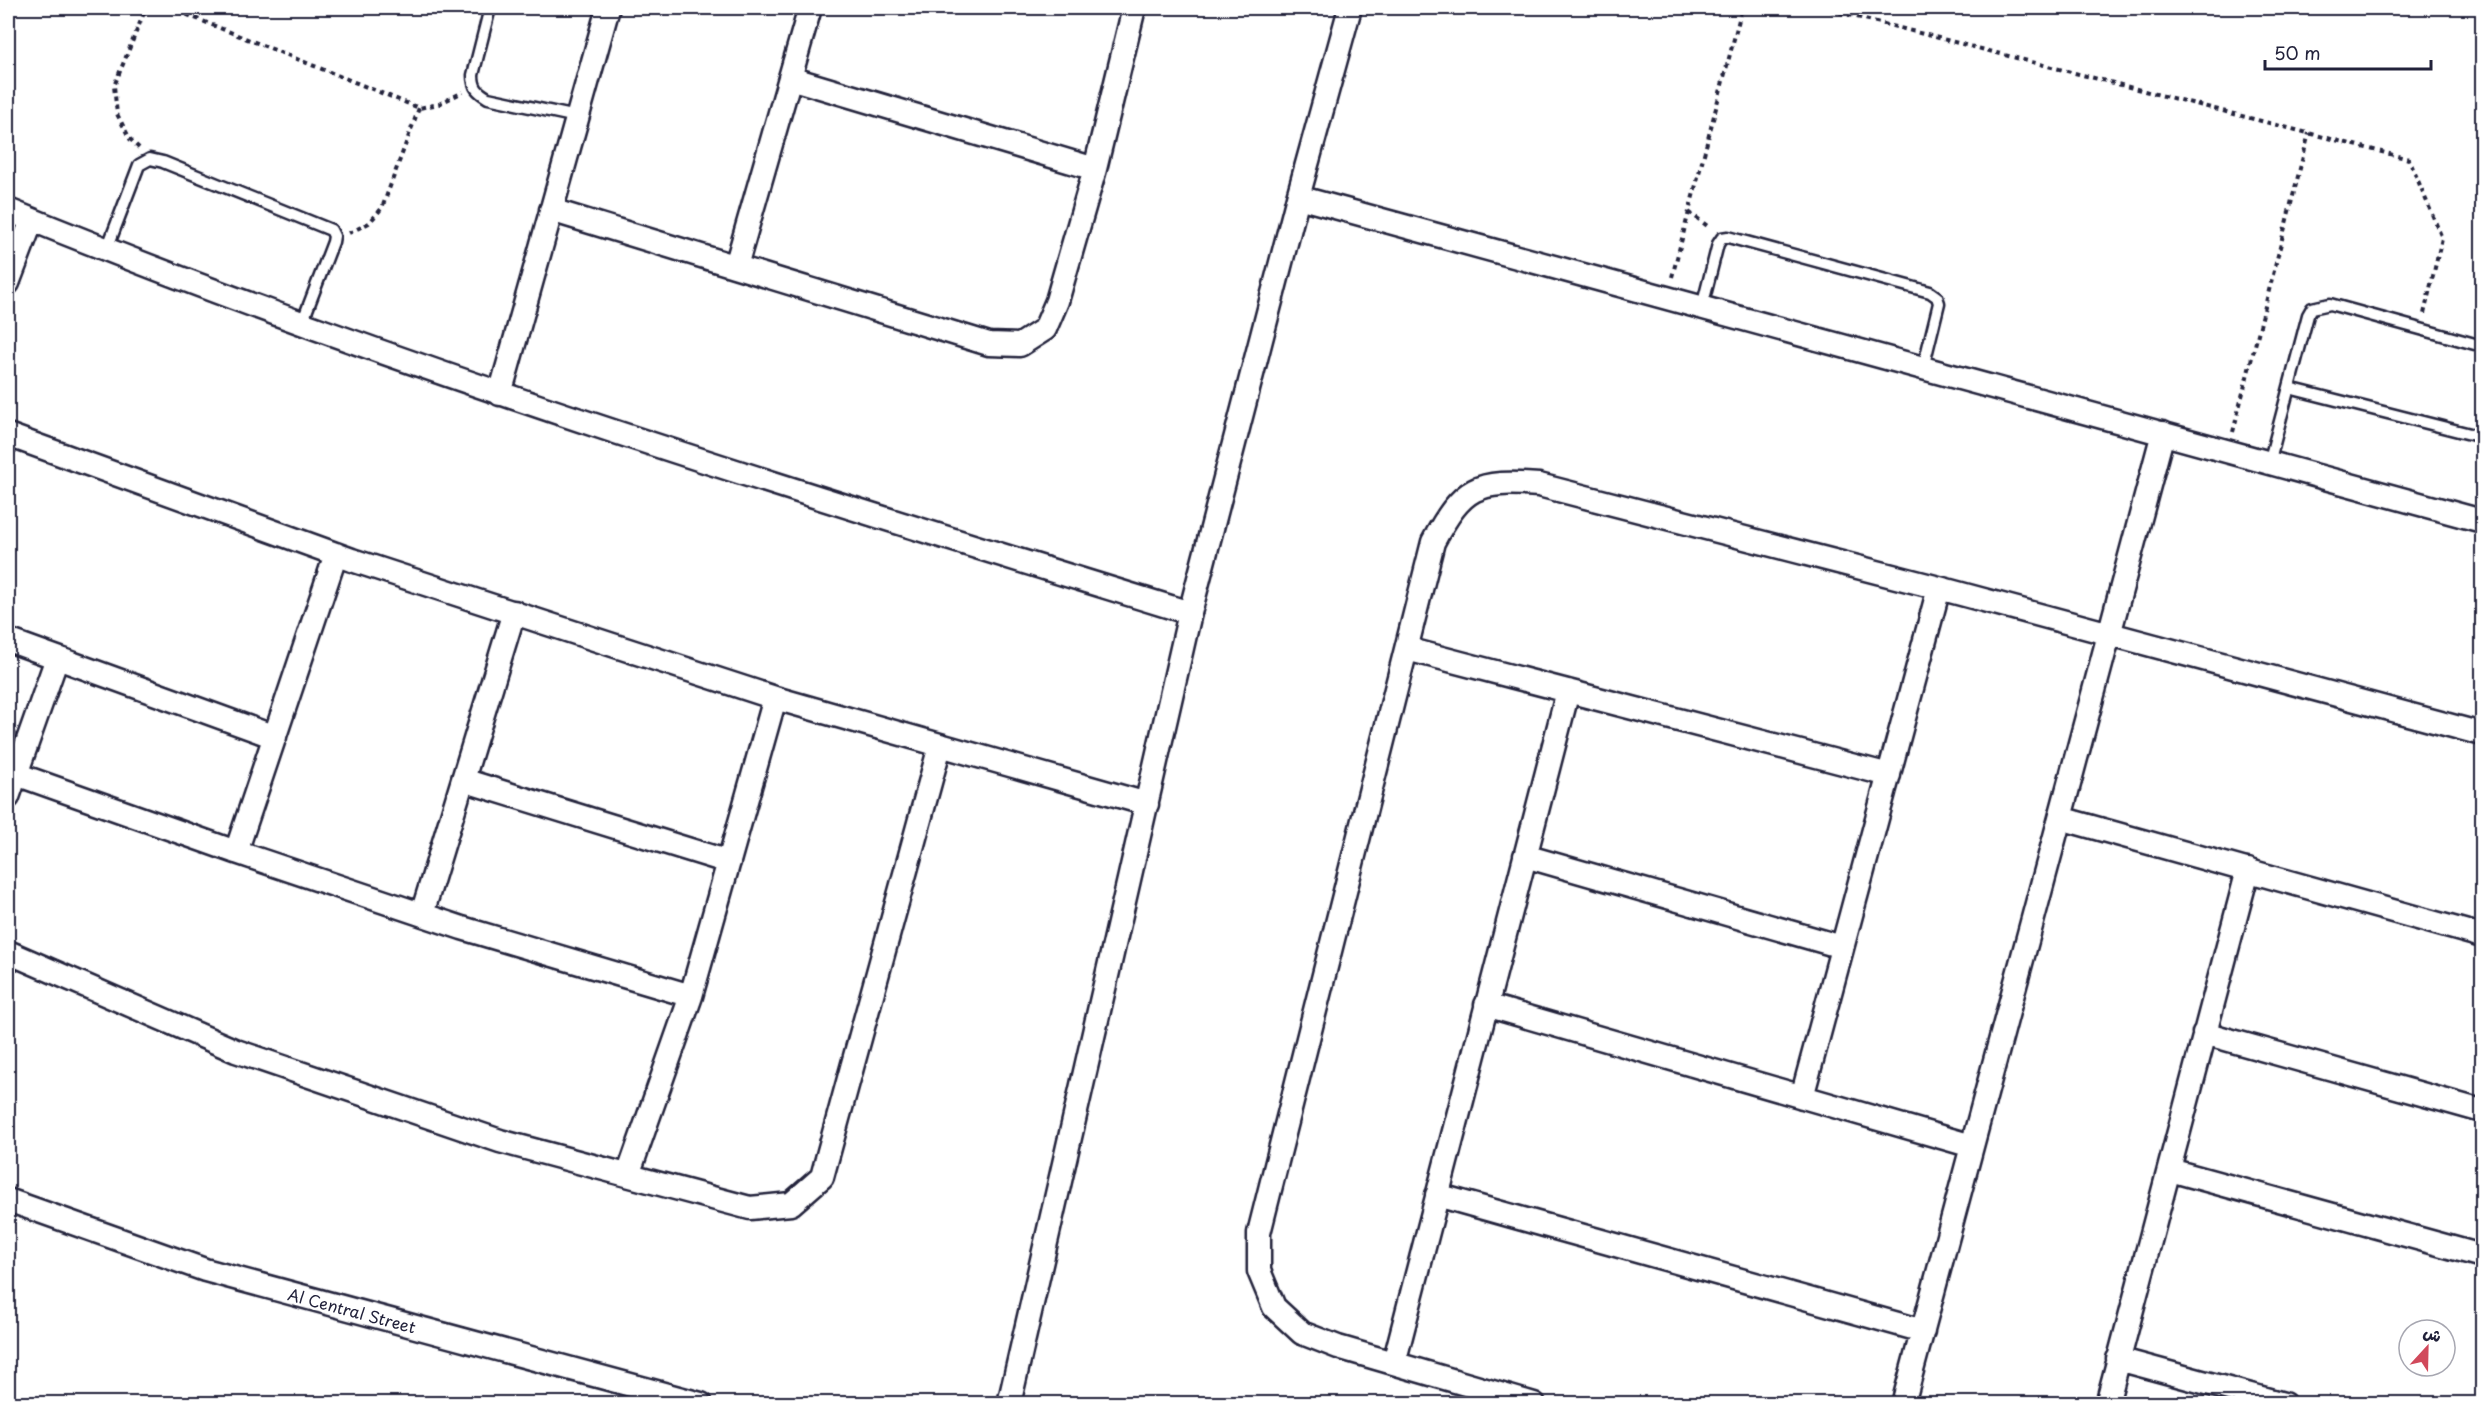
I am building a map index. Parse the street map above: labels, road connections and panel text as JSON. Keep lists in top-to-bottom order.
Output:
{
  "streets": {
    "street": ["Al Central Street"]
  },
  "scale_bar": "50 m",
  "north": "top"
}
